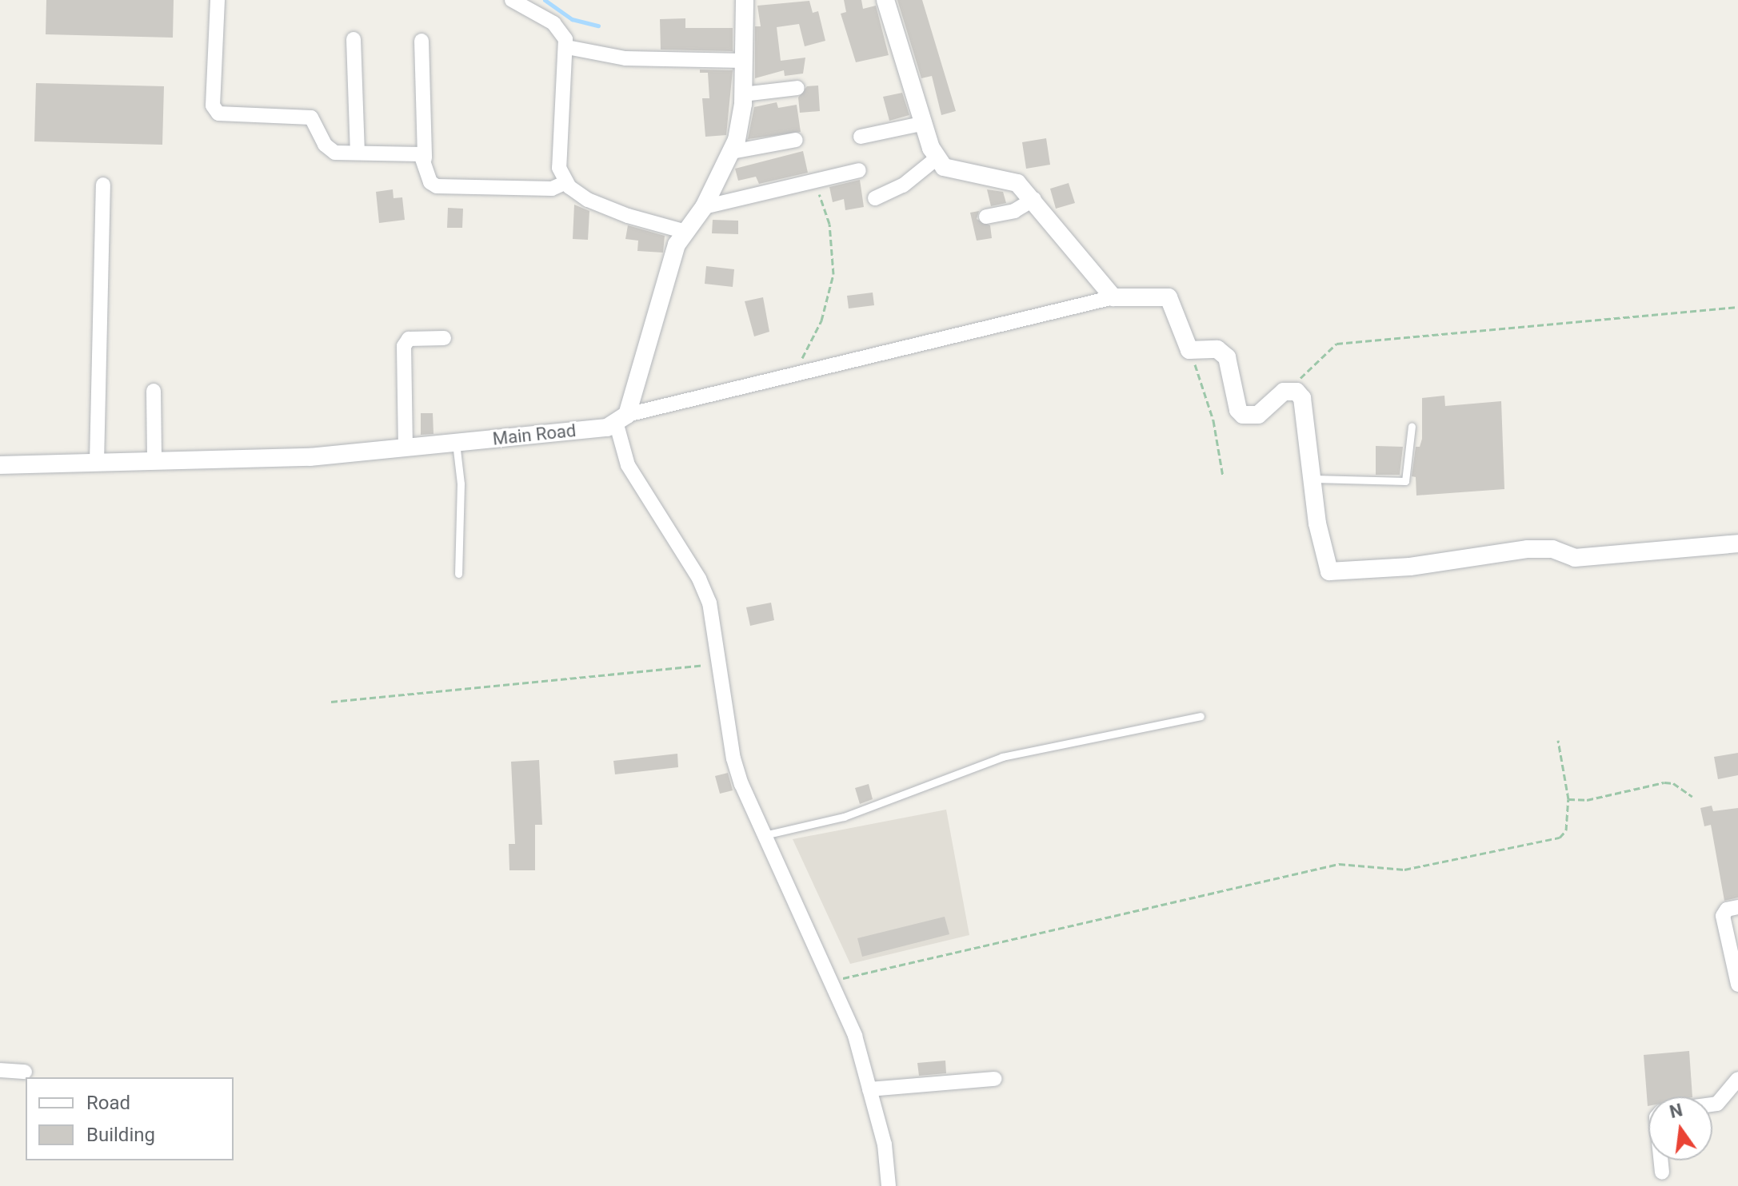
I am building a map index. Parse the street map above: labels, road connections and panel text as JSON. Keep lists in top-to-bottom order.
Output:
{
  "streets": {
    "street": ["Main Road"]
  },
  "legend": ["Road", "Building"],
  "north": "top"
}
